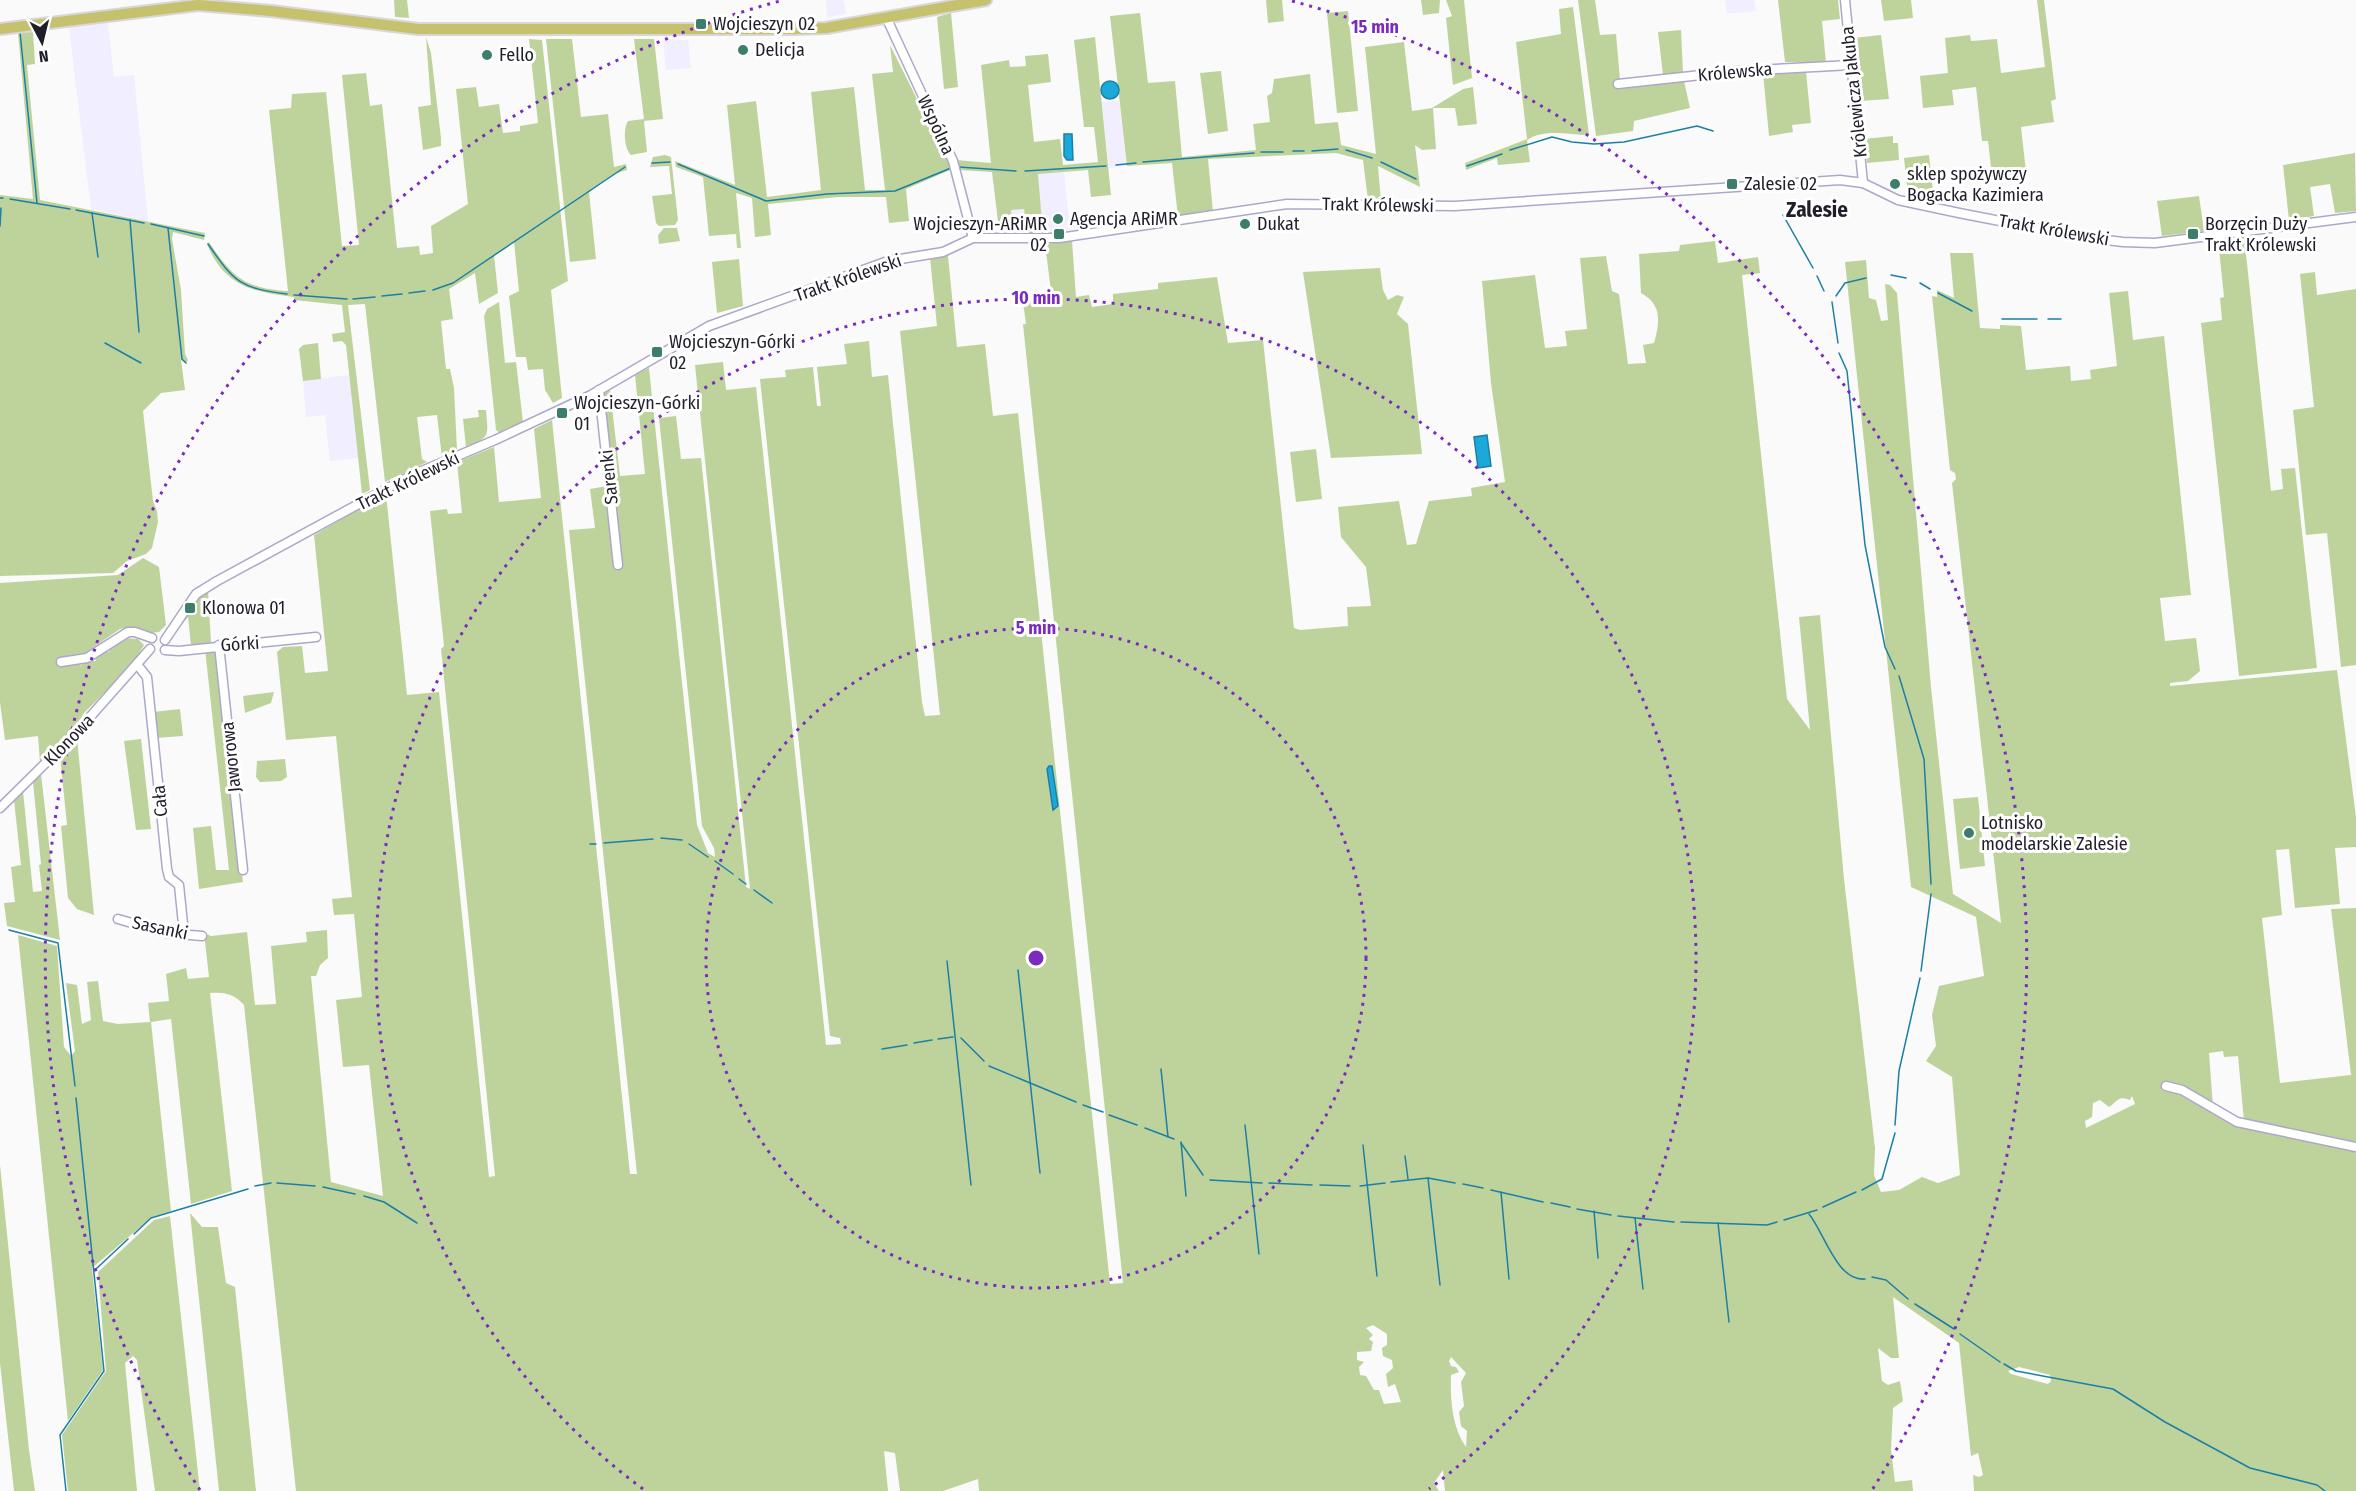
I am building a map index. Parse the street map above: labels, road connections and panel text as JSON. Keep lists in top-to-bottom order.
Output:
{
  "streets": {
    "street": [
      "Królewska",
      "Królewicza Jakuba",
      "Wspólna",
      "Trakt Królewski",
      "Sarenki",
      "Górki",
      "Klonowa",
      "Jaworowa",
      "Cała",
      "Sasanki"
    ]
  },
  "crossings": [
    ["Królewska", "Królewicza Jakuba"],
    ["Królewicza Jakuba", "Trakt Królewski"],
    ["Wspólna", "Trakt Królewski"],
    ["Trakt Królewski", "Sarenki"],
    ["Trakt Królewski", "Klonowa"],
    ["Górki", "Klonowa"],
    ["Górki", "Jaworowa"],
    ["Klonowa", "Cała"],
    ["Cała", "Sasanki"]
  ],
  "districts": ["Zalesie"],
  "places": {
    "transit": [
      "Wojcieszyn 02",
      "Zalesie 02",
      "Wojcieszyn-ARiMR 02",
      "Borzęcin Duży Trakt Królewski",
      "Wojcieszyn-Górki 02",
      "Wojcieszyn-Górki 01",
      "Klonowa 01"
    ],
    "other": [
      "Delicja",
      "Fello",
      "sklep spożywczy Bogacka Kazimiera",
      "Agencja ARiMR",
      "Dukat",
      "Lotnisko modelarskie Zalesie"
    ]
  },
  "north": "bottom",
  "rings": ["15 min", "10 min", "5 min"]
}
